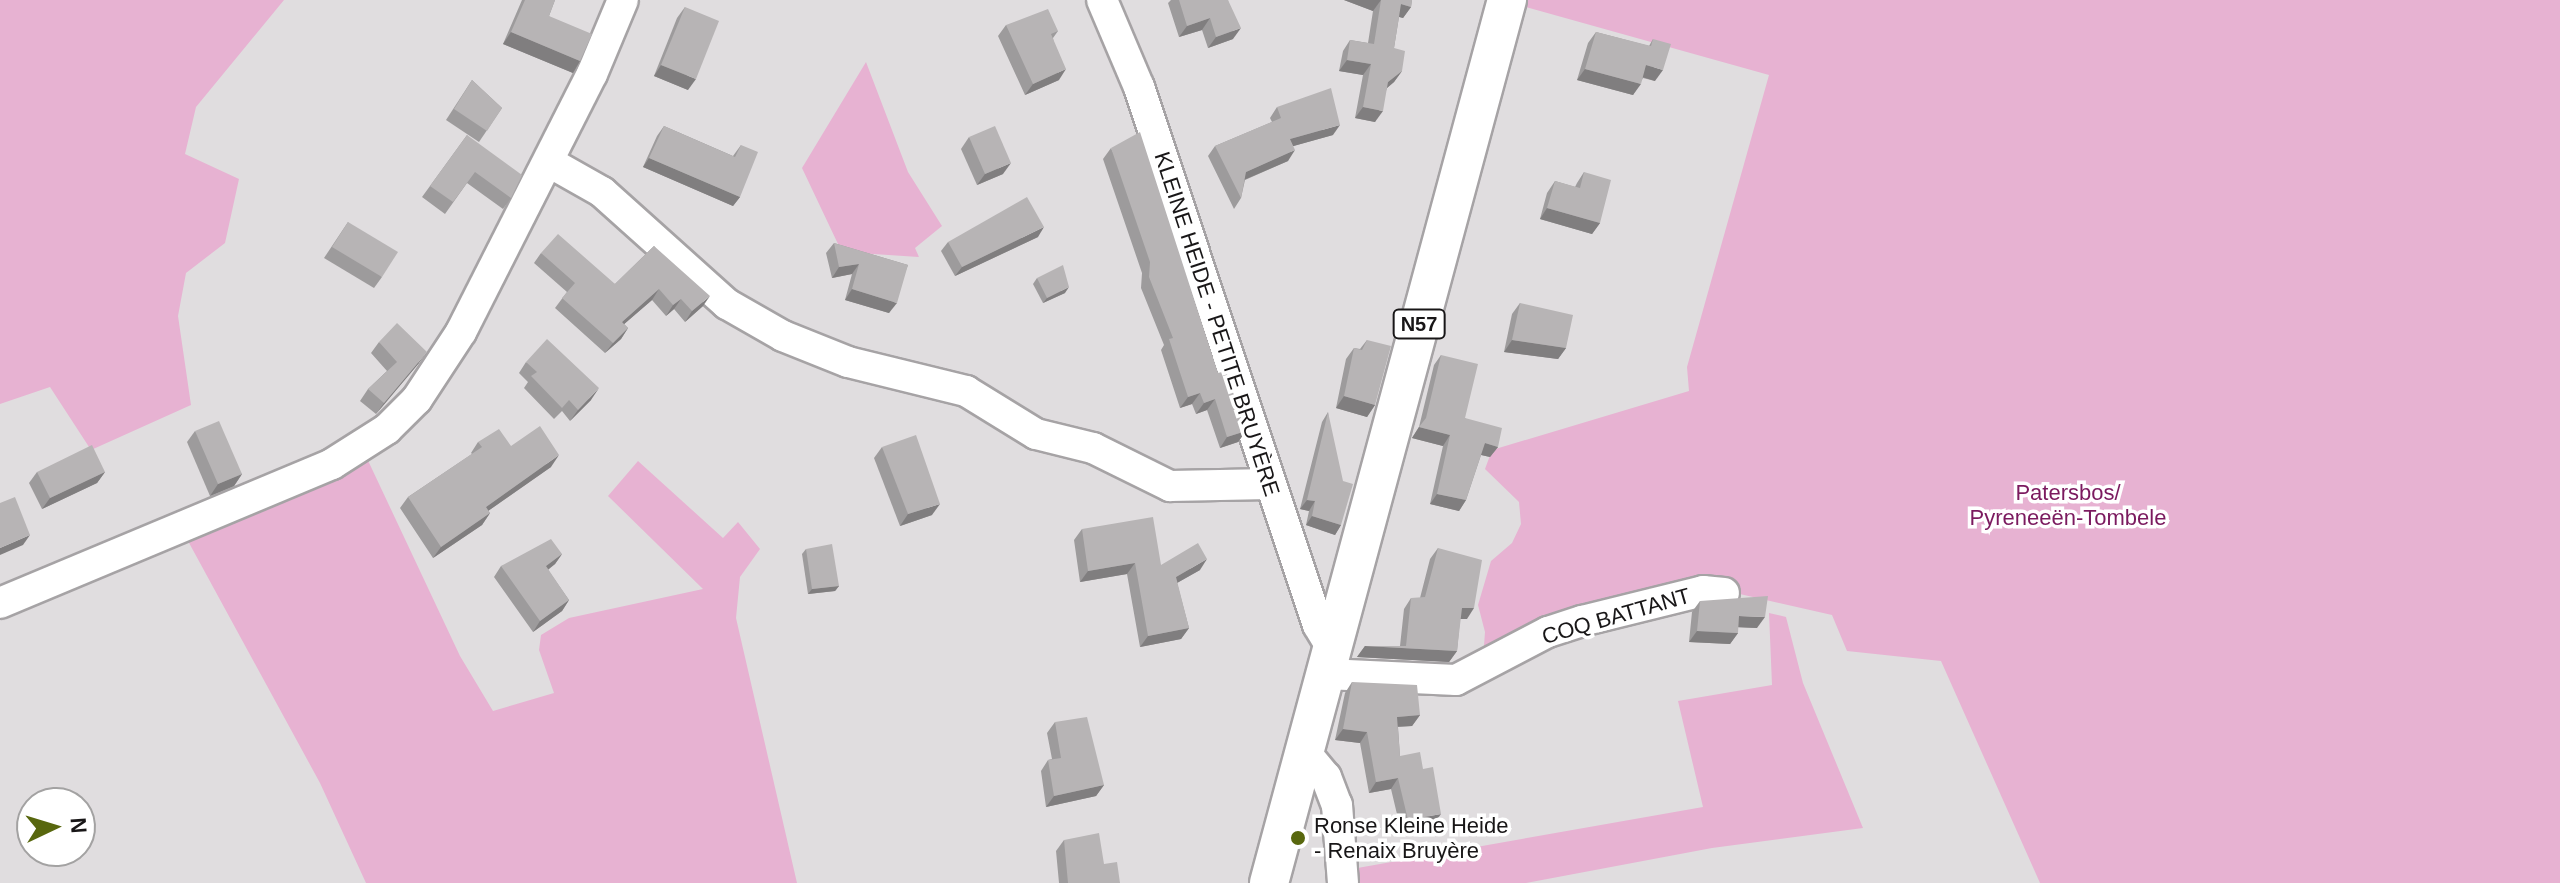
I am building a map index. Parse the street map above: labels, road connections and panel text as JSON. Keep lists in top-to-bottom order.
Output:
{
  "streets": {
    "main road": ["N57"],
    "street": ["KLEINE HEIDE - PETITE BRUYÈRE", "COQ BATTANT"]
  },
  "crossings": [
    ["KLEINE HEIDE - PETITE BRUYÈRE", "N57"],
    ["KLEINE HEIDE - PETITE BRUYÈRE", "COQ BATTANT"],
    ["N57", "COQ BATTANT"]
  ],
  "parks": ["Patersbos/ Pyreneeën-Tombele"],
  "places": ["Ronse Kleine Heide - Renaix Bruyère"],
  "north": "right"
}
